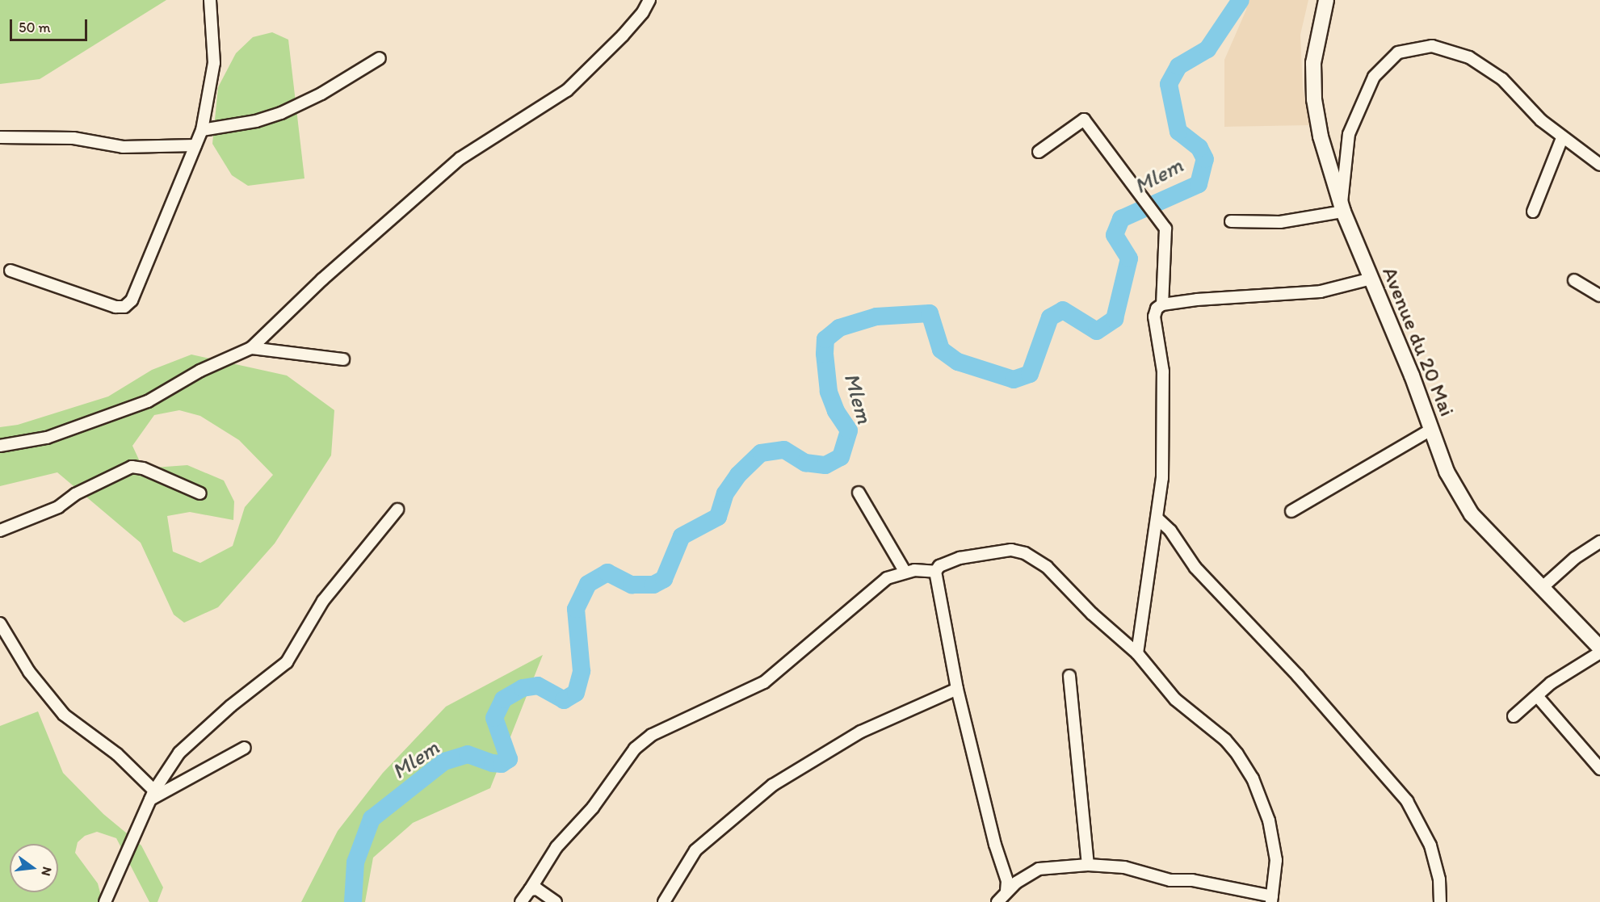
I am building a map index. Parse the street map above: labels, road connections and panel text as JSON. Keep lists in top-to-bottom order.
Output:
{
  "streets": {
    "main road": ["Avenue du 20 Mai"]
  },
  "water": ["Mlem"],
  "scale_bar": "50 m",
  "north": "right"
}
